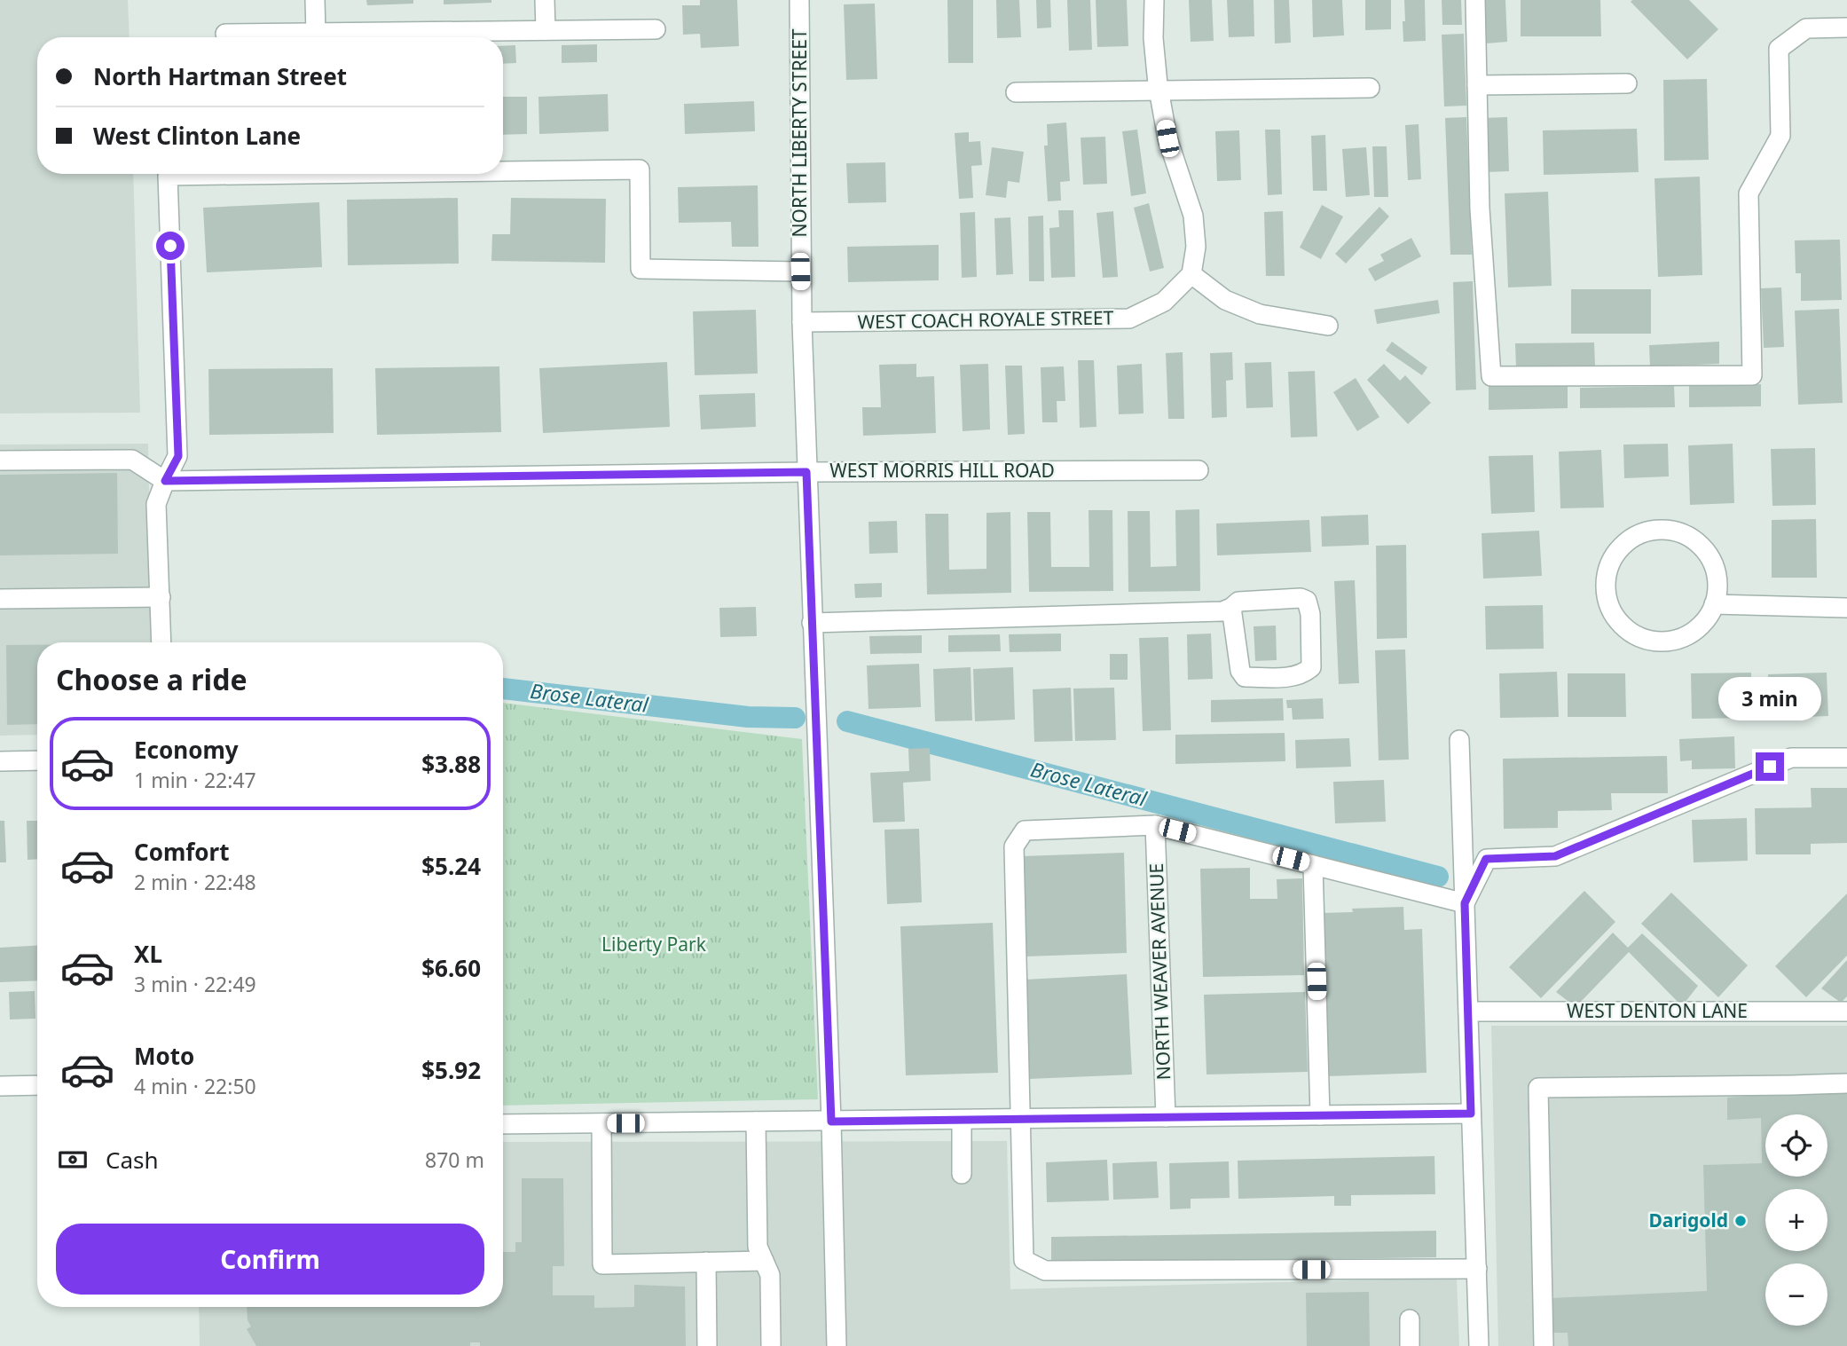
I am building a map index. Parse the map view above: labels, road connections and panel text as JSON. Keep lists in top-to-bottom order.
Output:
{
  "streets": {
    "street": [
      "NORTH LIBERTY STREET",
      "WEST COACH ROYALE STREET",
      "WEST MORRIS HILL ROAD",
      "NORTH WEAVER AVENUE",
      "WEST DENTON LANE"
    ]
  },
  "crossings": [
    ["NORTH LIBERTY STREET", "WEST COACH ROYALE STREET"],
    ["NORTH LIBERTY STREET", "WEST MORRIS HILL ROAD"]
  ],
  "water": ["Brose Lateral"],
  "parks": ["Liberty Park"],
  "places": ["Darigold"],
  "page": {
    "banner": ["North Hartman Street", "West Clinton Lane"],
    "heading": "Choose a ride",
    "bubble": "3 min",
    "list": [
      {
        "name": "Economy",
        "note": "1 min · 22:47",
        "value": "$3.88"
      },
      {
        "name": "Comfort",
        "note": "2 min · 22:48",
        "value": "$5.24"
      },
      {
        "name": "XL",
        "note": "3 min · 22:49",
        "value": "$6.60"
      },
      {
        "name": "Moto",
        "note": "4 min · 22:50",
        "value": "$5.92"
      }
    ],
    "map_buttons": ["+", "−"],
    "pay": ["Cash", "870 m"],
    "buttons": "Confirm"
  }
}
